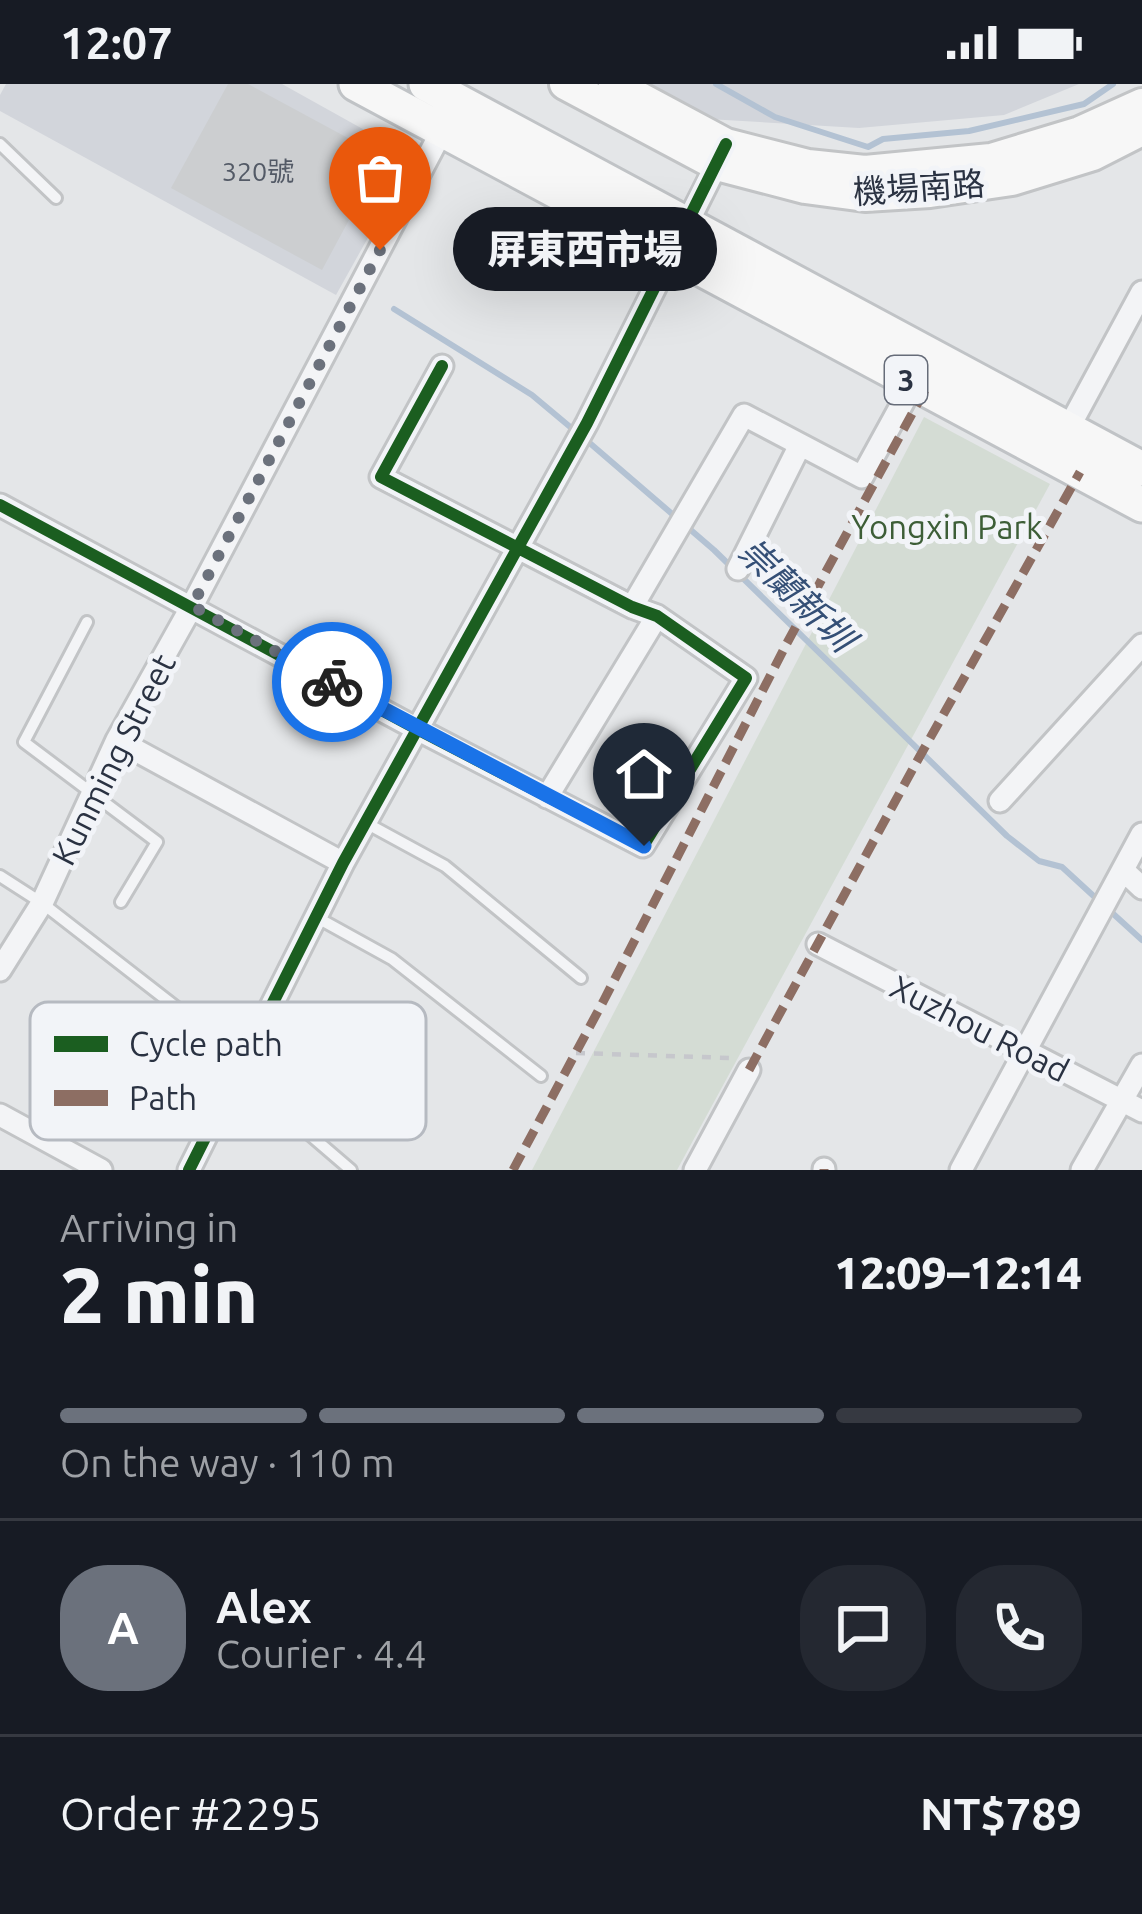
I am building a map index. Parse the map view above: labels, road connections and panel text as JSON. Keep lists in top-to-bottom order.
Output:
{
  "streets": {
    "main road": ["3"],
    "street": ["機場南路", "Kunming Street", "Xuzhou Road"]
  },
  "crossings": [
    ["3", "Kunming Street"]
  ],
  "water": ["崇蘭新圳"],
  "parks": ["Yongxin Park"],
  "places": ["屏東西市場"],
  "house_numbers": ["320號"],
  "legend": ["Cycle path", "Path"],
  "page": {
    "status": "12:07",
    "bubble": "屏東西市場",
    "heading": ["2 min", "Arriving in", "12:09–12:14"],
    "panel": [
      "Alex",
      "Courier · 4.4",
      "Order #2295",
      "NT$789"
    ],
    "bar": "On the way · 110 m",
    "round": "A"
  }
}
